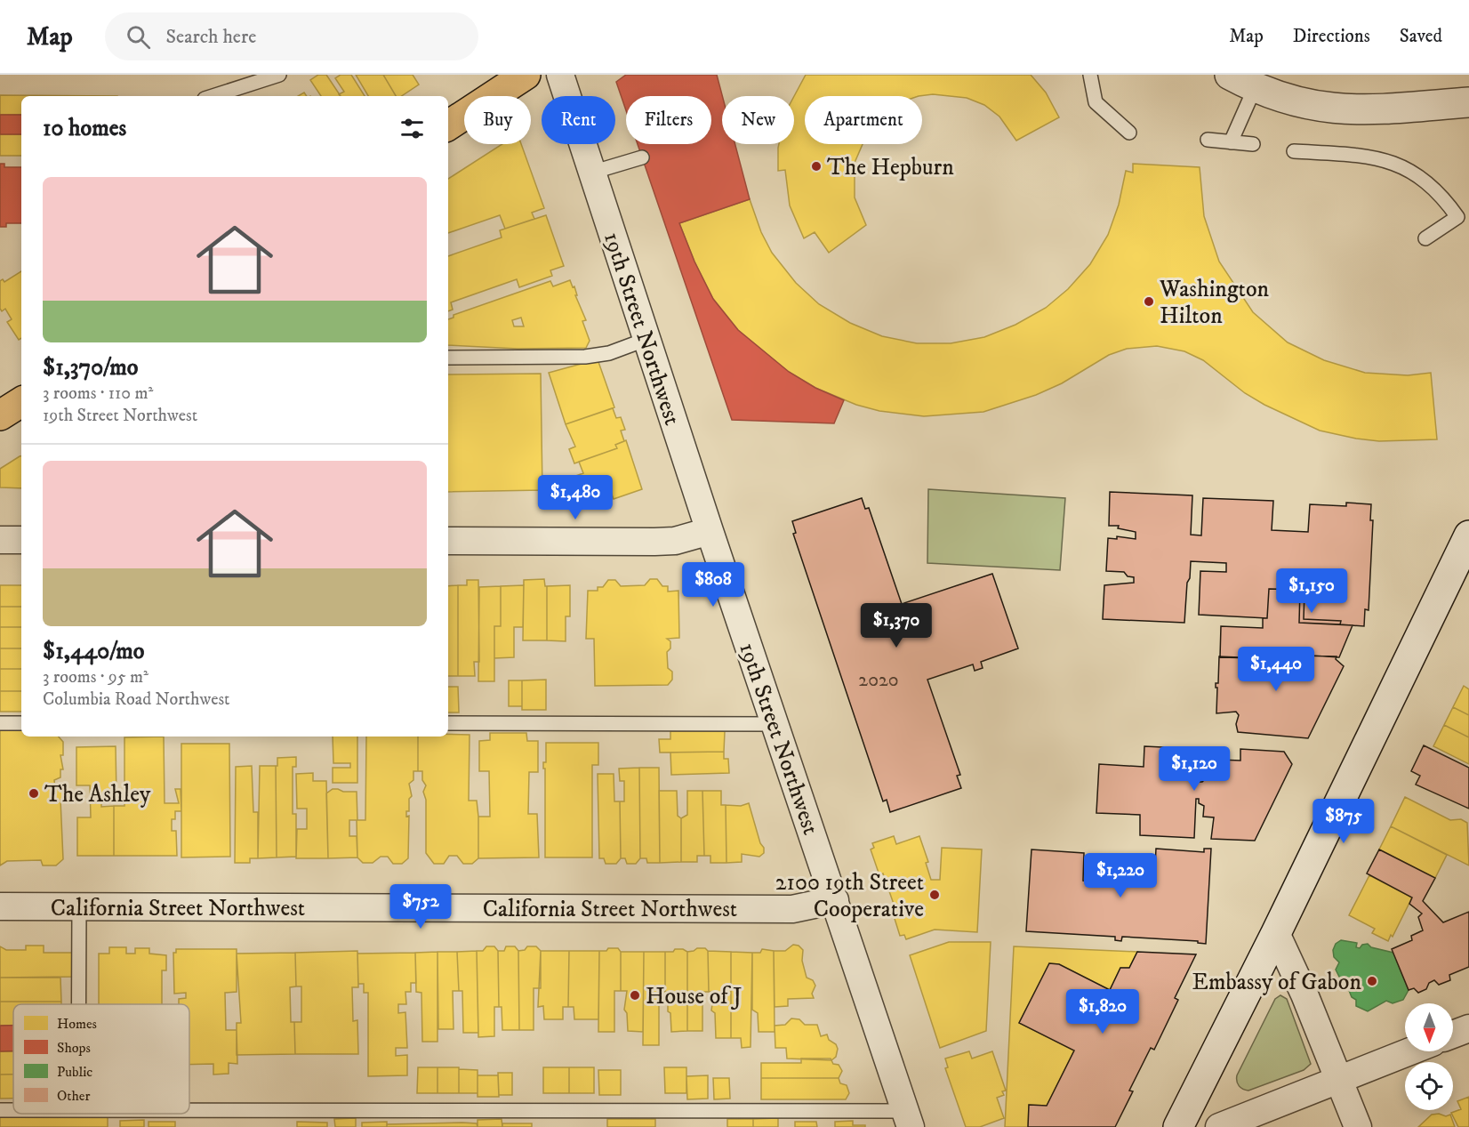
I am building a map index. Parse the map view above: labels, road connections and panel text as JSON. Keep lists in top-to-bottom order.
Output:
{
  "streets": {
    "street": ["19th Street Northwest", "California Street Northwest"]
  },
  "crossings": [
    ["19th Street Northwest", "California Street Northwest"]
  ],
  "places": [
    "The Hepburn",
    "Washington Hilton",
    "The Ashley",
    "2100 19th Street Cooperative",
    "Embassy of Gabon",
    "House of J"
  ],
  "house_numbers": ["2020"],
  "legend": [
    "Homes",
    "Shops",
    "Public",
    "Other"
  ],
  "north": "bottom",
  "page": {
    "header": "Map",
    "search": "Search here",
    "nav": ["Map", "Directions", "Saved"],
    "chip": [
      "Buy",
      "Rent",
      "Filters",
      "New",
      "Apartment"
    ],
    "heading": "10 homes",
    "list": [
      {
        "name": "$1,370/mo",
        "note": "3 rooms · 110 m² · 19th Street Northwest"
      },
      {
        "name": "$1,440/mo",
        "note": "3 rooms · 95 m² · Columbia Road Northwest"
      }
    ],
    "price": [
      "$1,480",
      "$808",
      "$1,150",
      "$1,370",
      "$1,440",
      "$1,120",
      "$875",
      "$1,220",
      "$752",
      "$1,820"
    ]
  }
}
